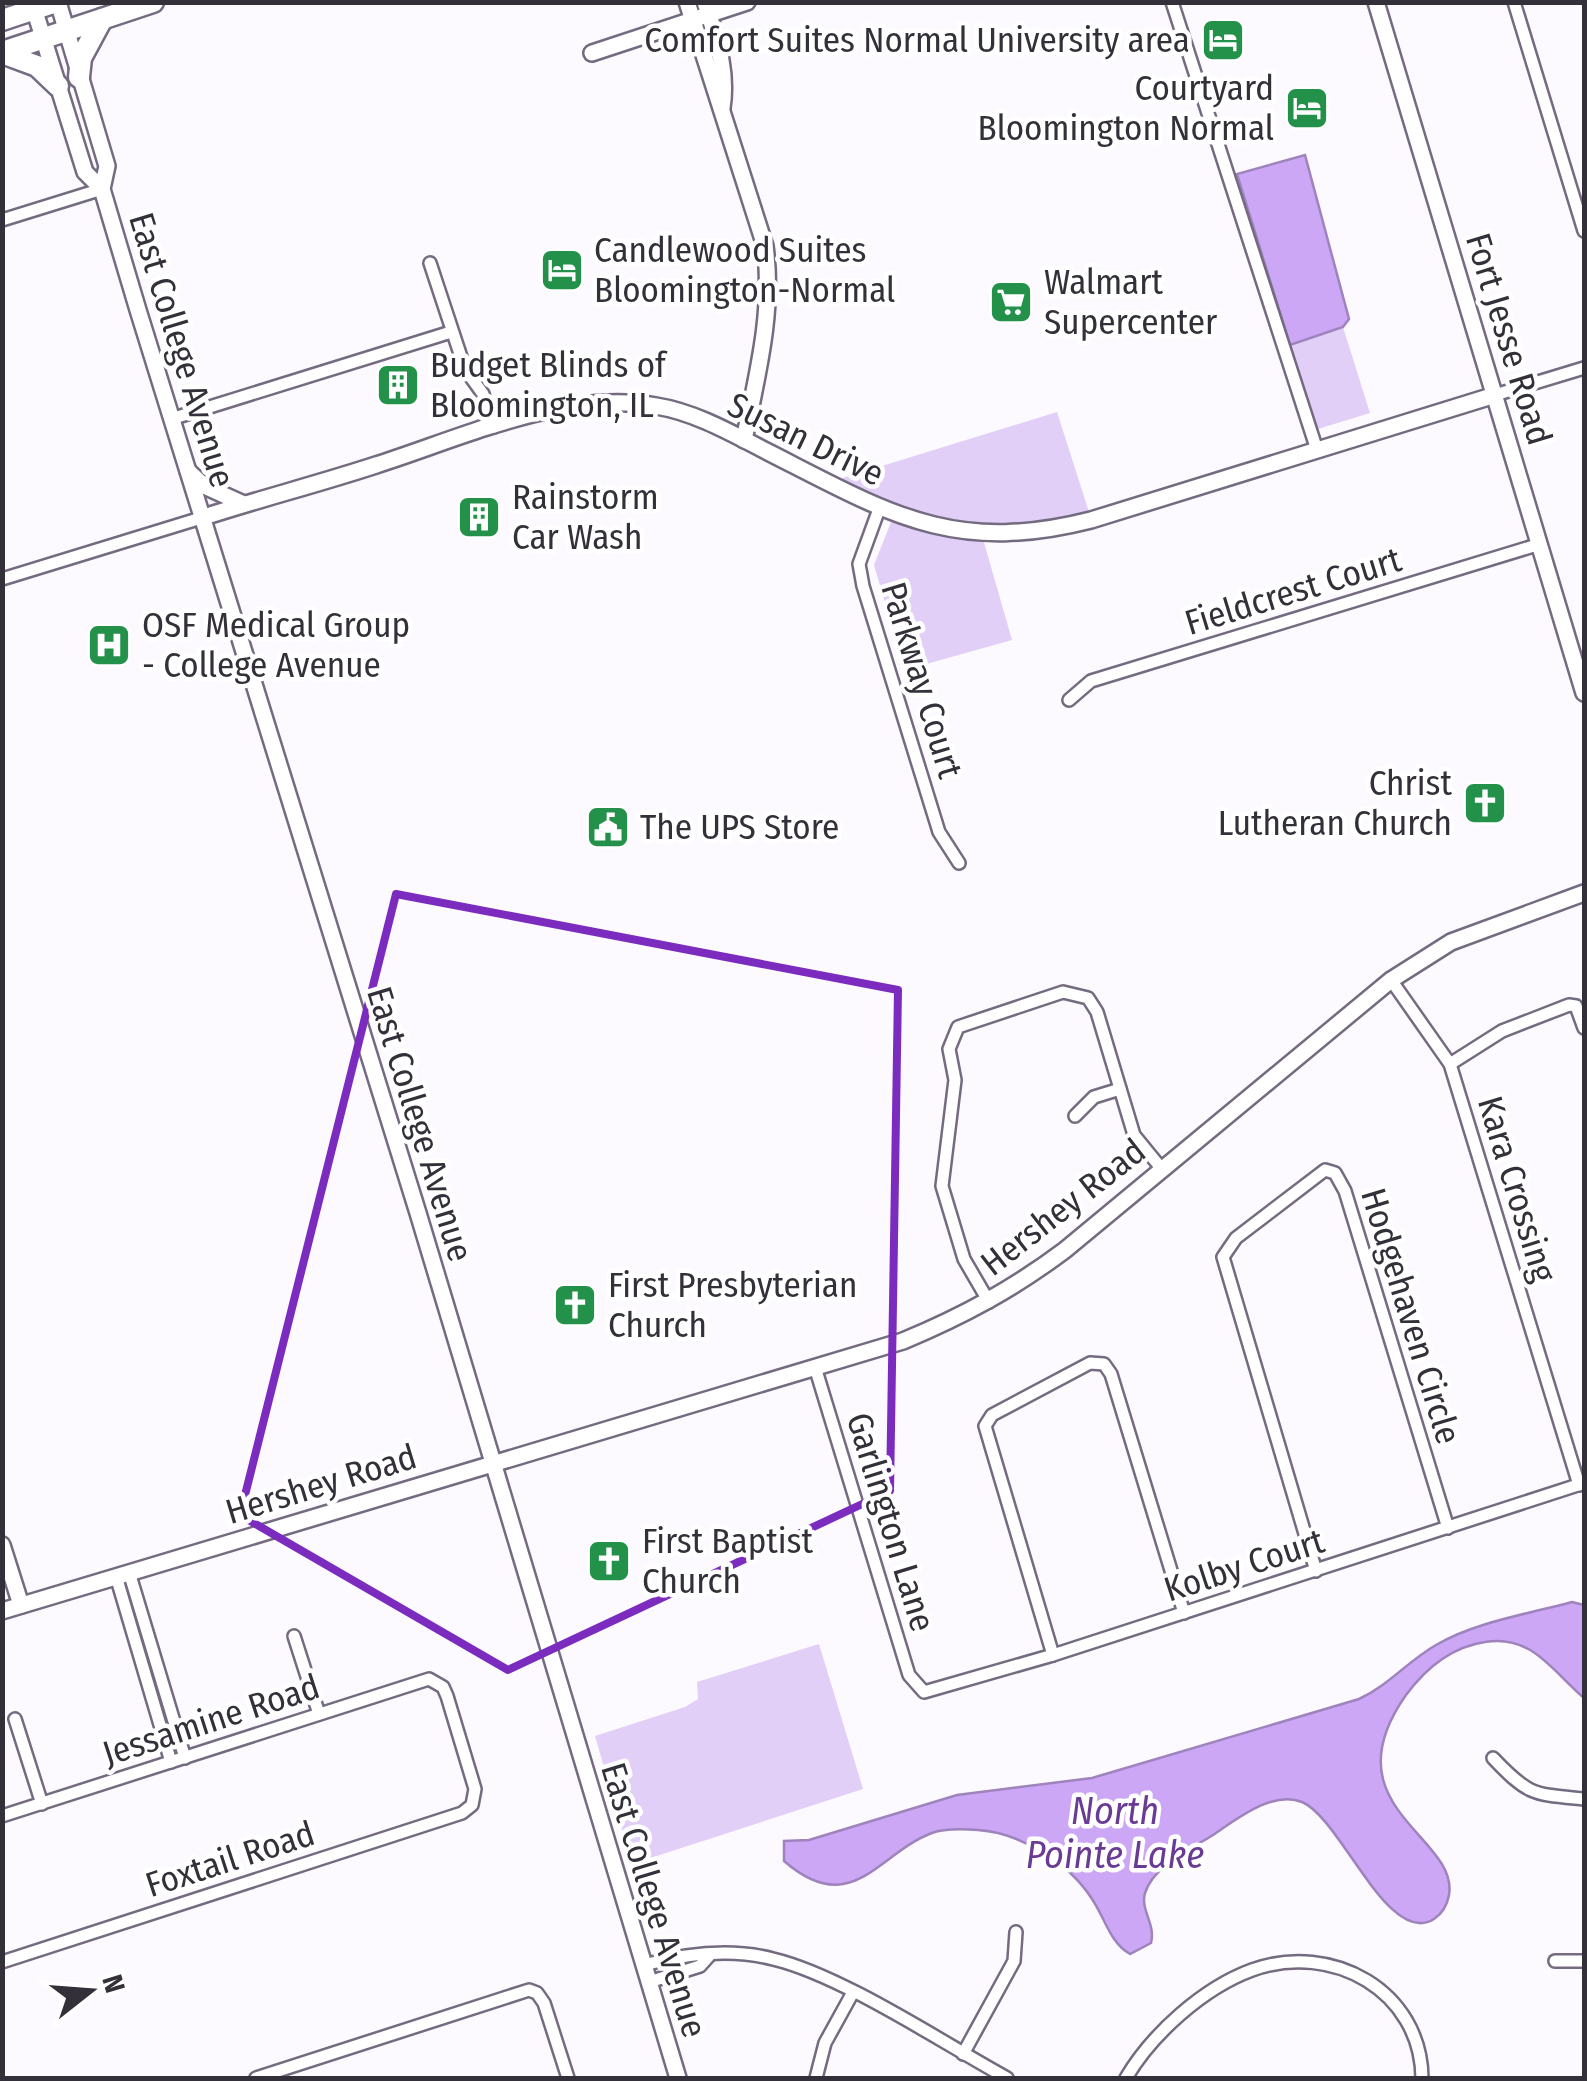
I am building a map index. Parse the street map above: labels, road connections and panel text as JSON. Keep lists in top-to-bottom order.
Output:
{
  "streets": {
    "main road": [
      "Fort Jesse Road",
      "East College Avenue",
      "Susan Drive",
      "Hershey Road"
    ],
    "street": [
      "Fieldcrest Court",
      "Parkway Court",
      "Kara Crossing",
      "Hodgehaven Circle",
      "Garlington Lane",
      "Kolby Court",
      "Jessamine Road",
      "Foxtail Road"
    ]
  },
  "crossings": [
    ["Fort Jesse Road", "Susan Drive"],
    ["Fort Jesse Road", "Fieldcrest Court"],
    ["East College Avenue", "Susan Drive"],
    ["East College Avenue", "Hershey Road"],
    ["Susan Drive", "Parkway Court"],
    ["Kara Crossing", "Hershey Road"],
    ["Kara Crossing", "Kolby Court"],
    ["Hershey Road", "Garlington Lane"],
    ["Hodgehaven Circle", "Kolby Court"],
    ["Garlington Lane", "Kolby Court"],
    ["Jessamine Road", "Foxtail Road"]
  ],
  "water": ["North Pointe Lake"],
  "places": {
    "hotel": ["Comfort Suites Normal University area", "Courtyard Bloomington Normal", "Candlewood Suites Bloomington-Normal"],
    "supermarket": ["Walmart Supercenter"],
    "building": ["Budget Blinds of Bloomington, IL", "Rainstorm Car Wash"],
    "hospital": ["OSF Medical Group - College Avenue"],
    "church": ["Christ Lutheran Church", "First Presbyterian Church", "First Baptist Church"],
    "public building": ["The UPS Store"]
  },
  "north": "right"
}
